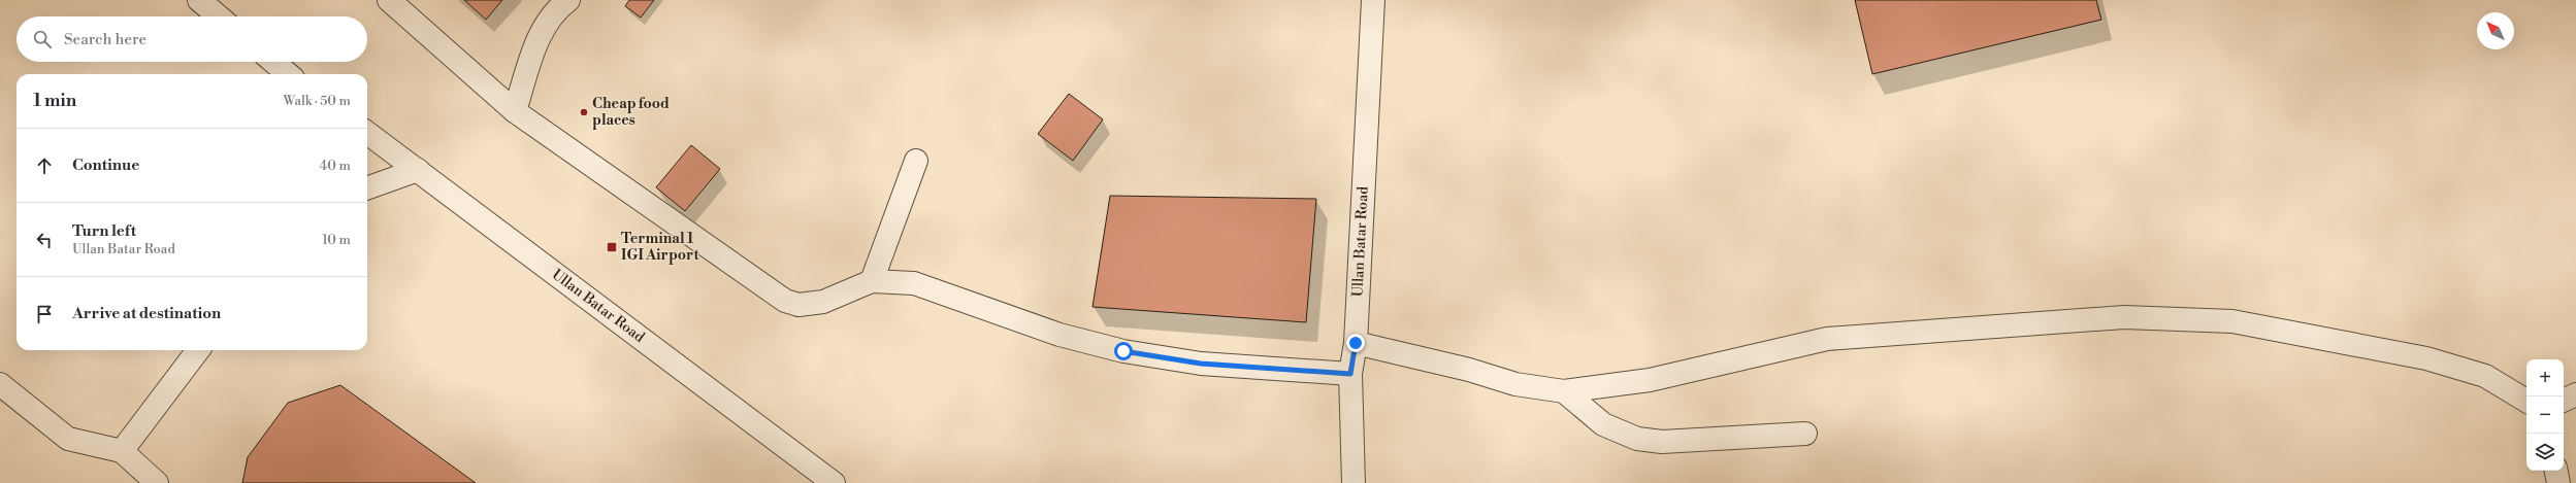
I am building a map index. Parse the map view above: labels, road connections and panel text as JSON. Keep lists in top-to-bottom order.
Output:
{
  "streets": {
    "street": ["Ullan Batar Road"]
  },
  "places": {
    "other": ["Cheap food places"],
    "transit": ["Terminal 1 IGI Airport"]
  },
  "north": "top left",
  "page": {
    "search": "Search here",
    "heading": ["1 min", "Walk · 50 m"],
    "list": [
      ["Continue", "40 m"],
      ["Turn left", "Ullan Batar Road", "10 m"],
      "Arrive at destination"
    ],
    "map_buttons": ["+", "−"]
  }
}
